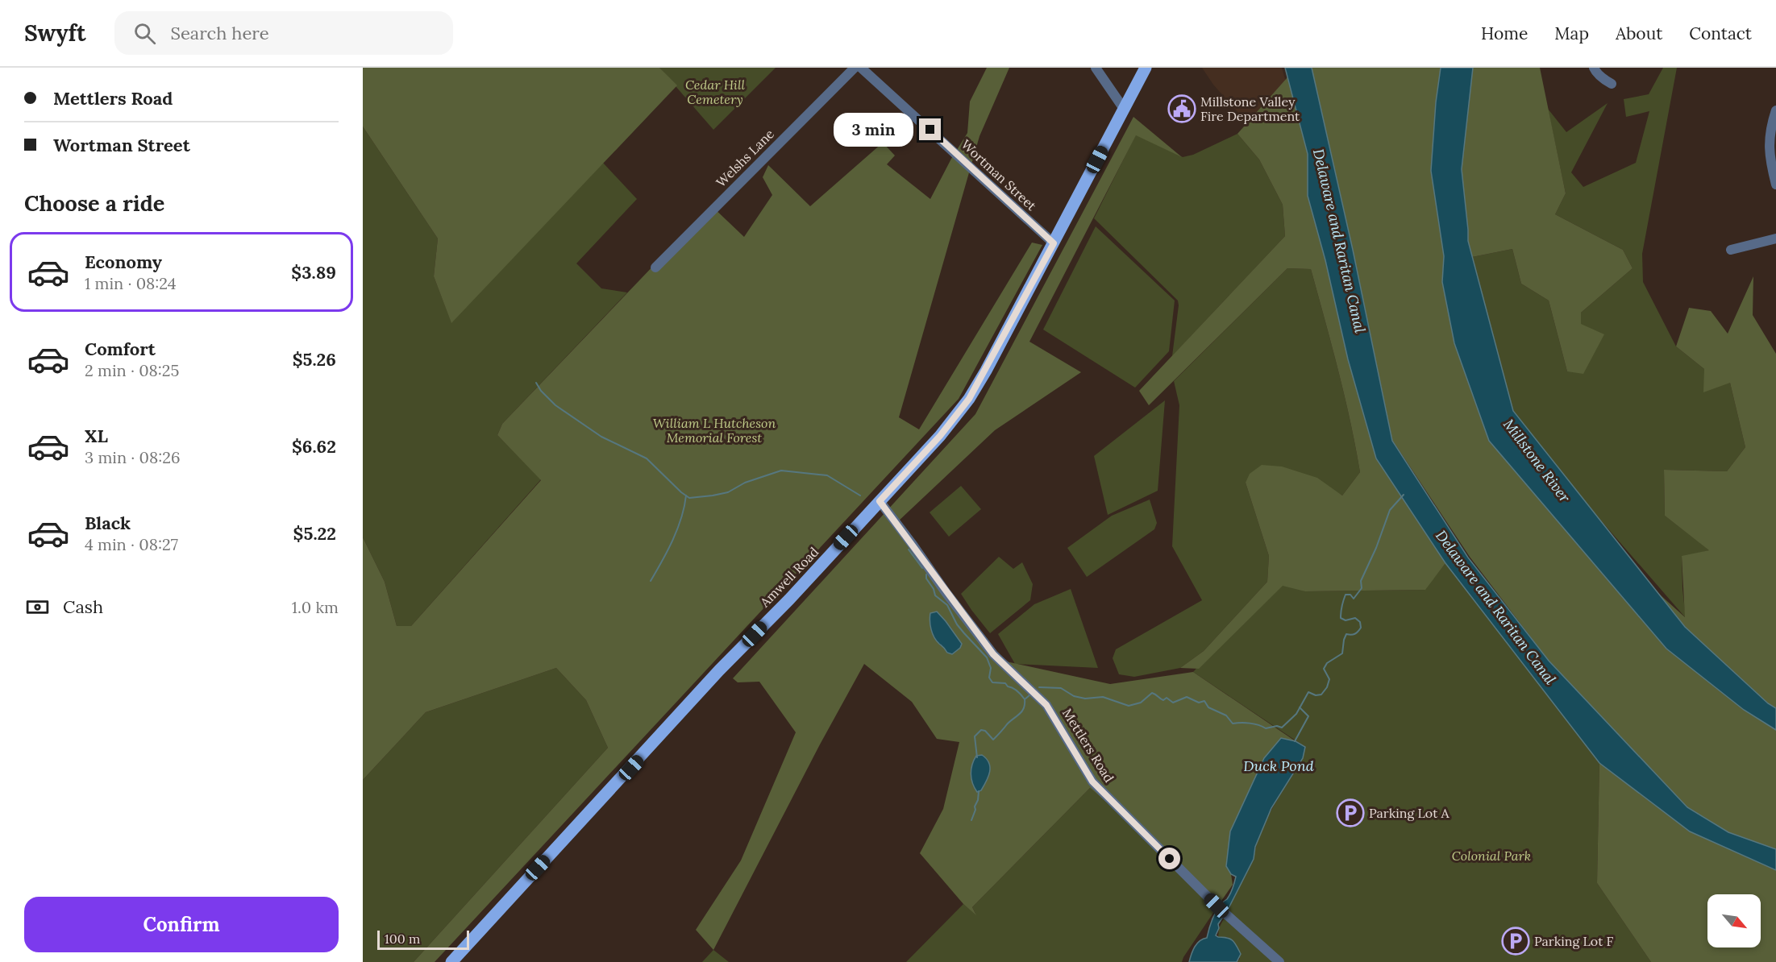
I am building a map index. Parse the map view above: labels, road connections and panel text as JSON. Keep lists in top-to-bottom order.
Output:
{
  "streets": {
    "main road": ["Amwell Road"],
    "street": ["Welshs Lane", "Wortman Street", "Mettlers Road"]
  },
  "crossings": [
    ["Wortman Street", "Amwell Road"],
    ["Amwell Road", "Mettlers Road"]
  ],
  "water": ["Delaware and Raritan Canal", "Millstone River", "Duck Pond"],
  "parks": ["Cedar Hill Cemetery", "William L Hutcheson Memorial Forest", "Colonial Park"],
  "places": {
    "public building": ["Millstone Valley Fire Department"],
    "parking": ["Parking Lot A", "Parking Lot F"]
  },
  "scale_bar": "100 m",
  "north": "bottom right",
  "page": {
    "header": "Swyft",
    "search": "Search here",
    "nav": [
      "Home",
      "Map",
      "About",
      "Contact"
    ],
    "banner": ["Mettlers Road", "Wortman Street"],
    "bubble": "3 min",
    "heading": "Choose a ride",
    "list": [
      {
        "name": "Economy",
        "note": "1 min · 08:24",
        "value": "$3.89"
      },
      {
        "name": "Comfort",
        "note": "2 min · 08:25",
        "value": "$5.26"
      },
      {
        "name": "XL",
        "note": "3 min · 08:26",
        "value": "$6.62"
      },
      {
        "name": "Black",
        "note": "4 min · 08:27",
        "value": "$5.22"
      }
    ],
    "pay": ["Cash", "1.0 km"],
    "buttons": "Confirm",
    "scale": "100 m"
  }
}
